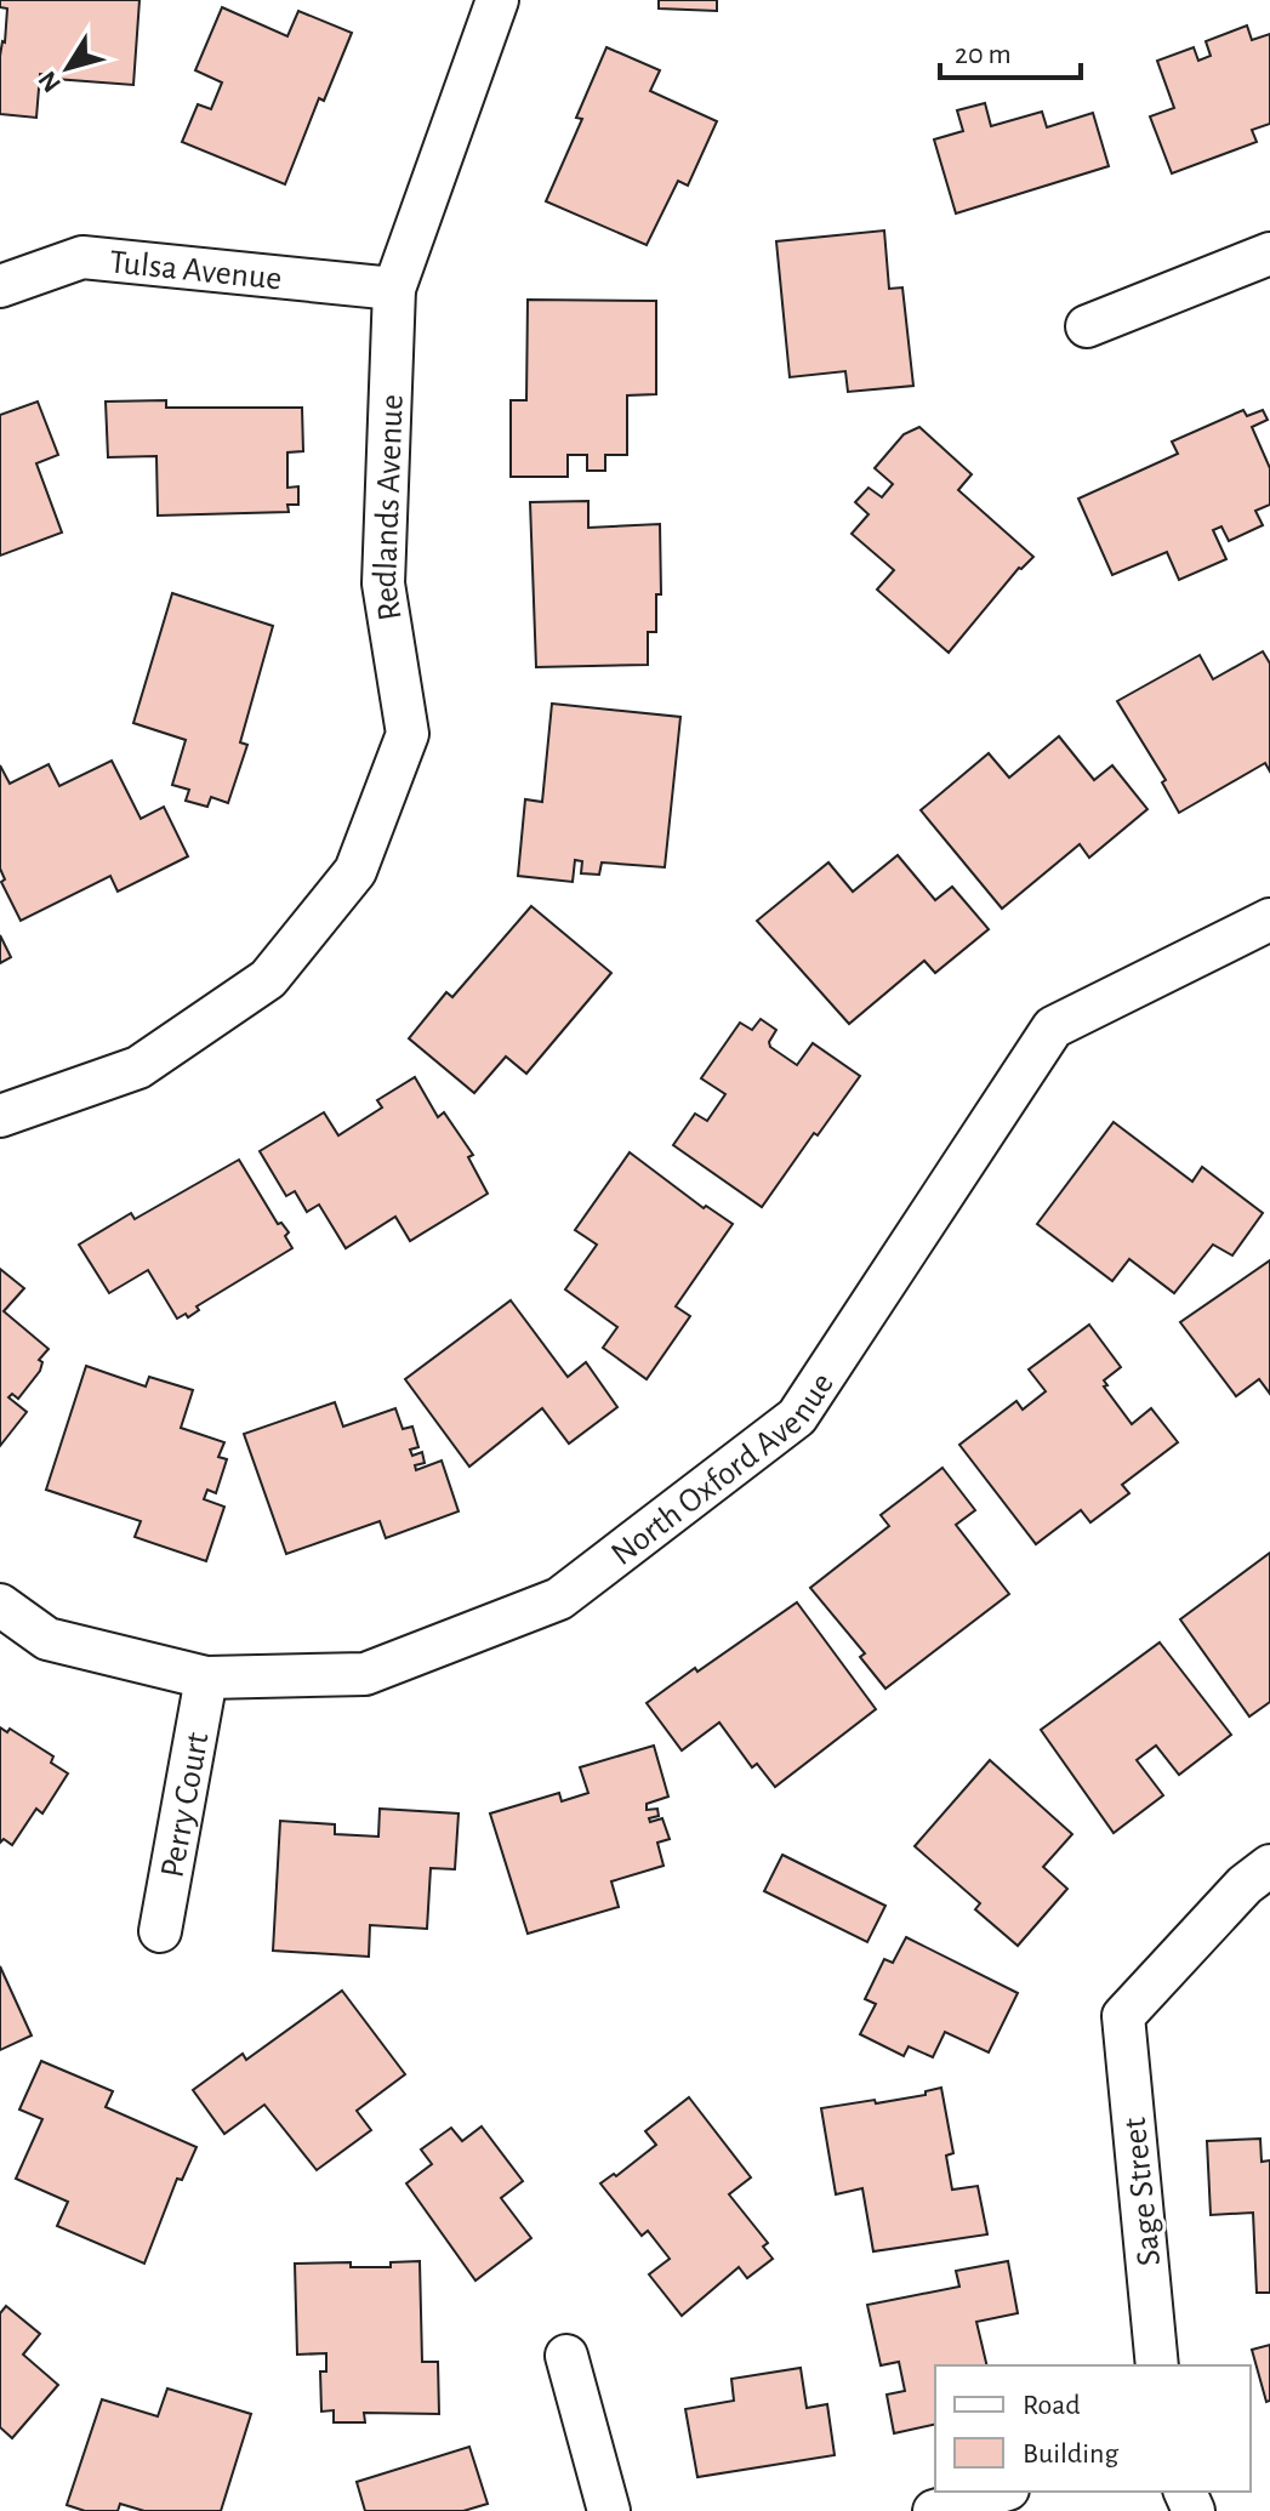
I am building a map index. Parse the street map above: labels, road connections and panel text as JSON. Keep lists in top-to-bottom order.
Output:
{
  "streets": {
    "street": [
      "Tulsa Avenue",
      "Redlands Avenue",
      "North Oxford Avenue",
      "Perry Court",
      "Sage Street"
    ]
  },
  "crossings": [
    ["Tulsa Avenue", "Redlands Avenue"],
    ["North Oxford Avenue", "Perry Court"]
  ],
  "legend": ["Road", "Building"],
  "scale_bar": "20 m",
  "north": "bottom left"
}
